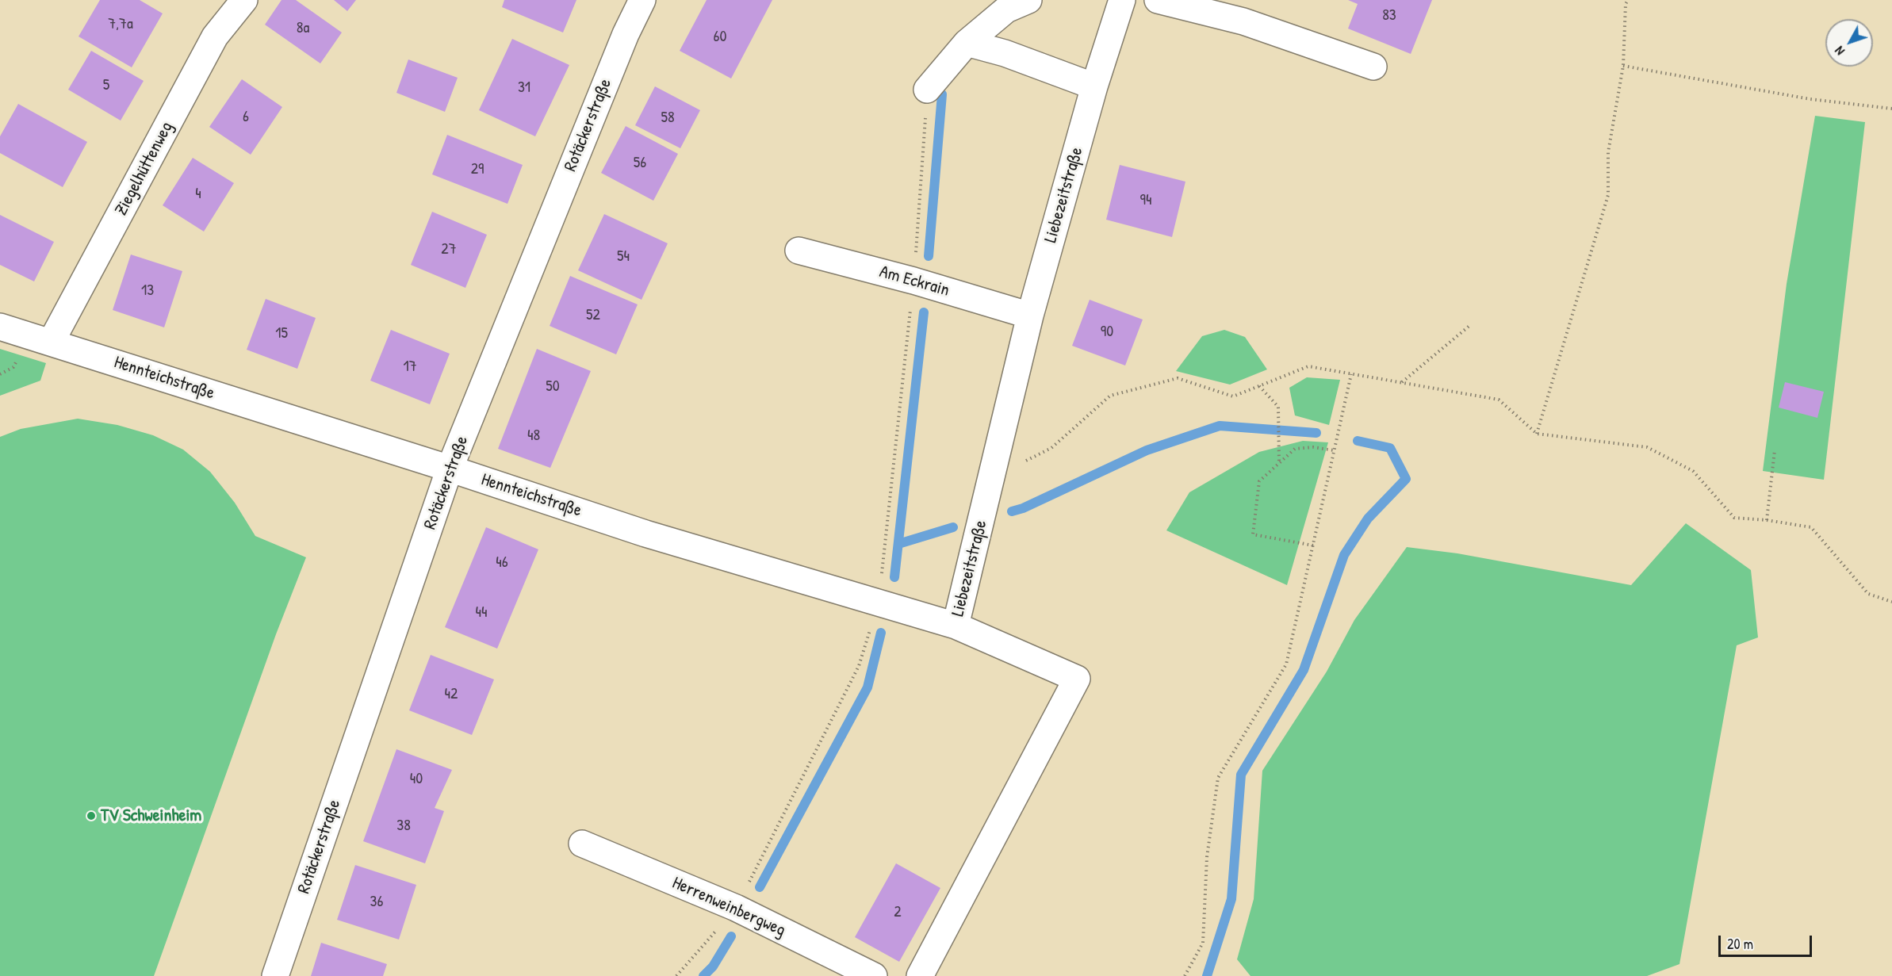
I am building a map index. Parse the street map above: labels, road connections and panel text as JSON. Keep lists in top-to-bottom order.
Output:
{
  "streets": {
    "street": [
      "Rotäckerstraße",
      "Ziegelhüttenweg",
      "Liebezeitstraße",
      "Am Eckrain",
      "Hennteichstraße",
      "Herrenweinbergweg"
    ]
  },
  "crossings": [
    ["Rotäckerstraße", "Hennteichstraße"],
    ["Ziegelhüttenweg", "Hennteichstraße"],
    ["Liebezeitstraße", "Am Eckrain"],
    ["Liebezeitstraße", "Hennteichstraße"]
  ],
  "places": ["TV Schweinheim"],
  "house_numbers": [
    "83",
    "7,7a",
    "8a",
    "60",
    "5",
    "31",
    "6",
    "58",
    "56",
    "29",
    "4",
    "94",
    "27",
    "54",
    "13",
    "52",
    "90",
    "15",
    "17",
    "50",
    "48",
    "46",
    "44",
    "42",
    "40",
    "38",
    "36",
    "2"
  ],
  "scale_bar": "20 m",
  "north": "bottom left"
}
